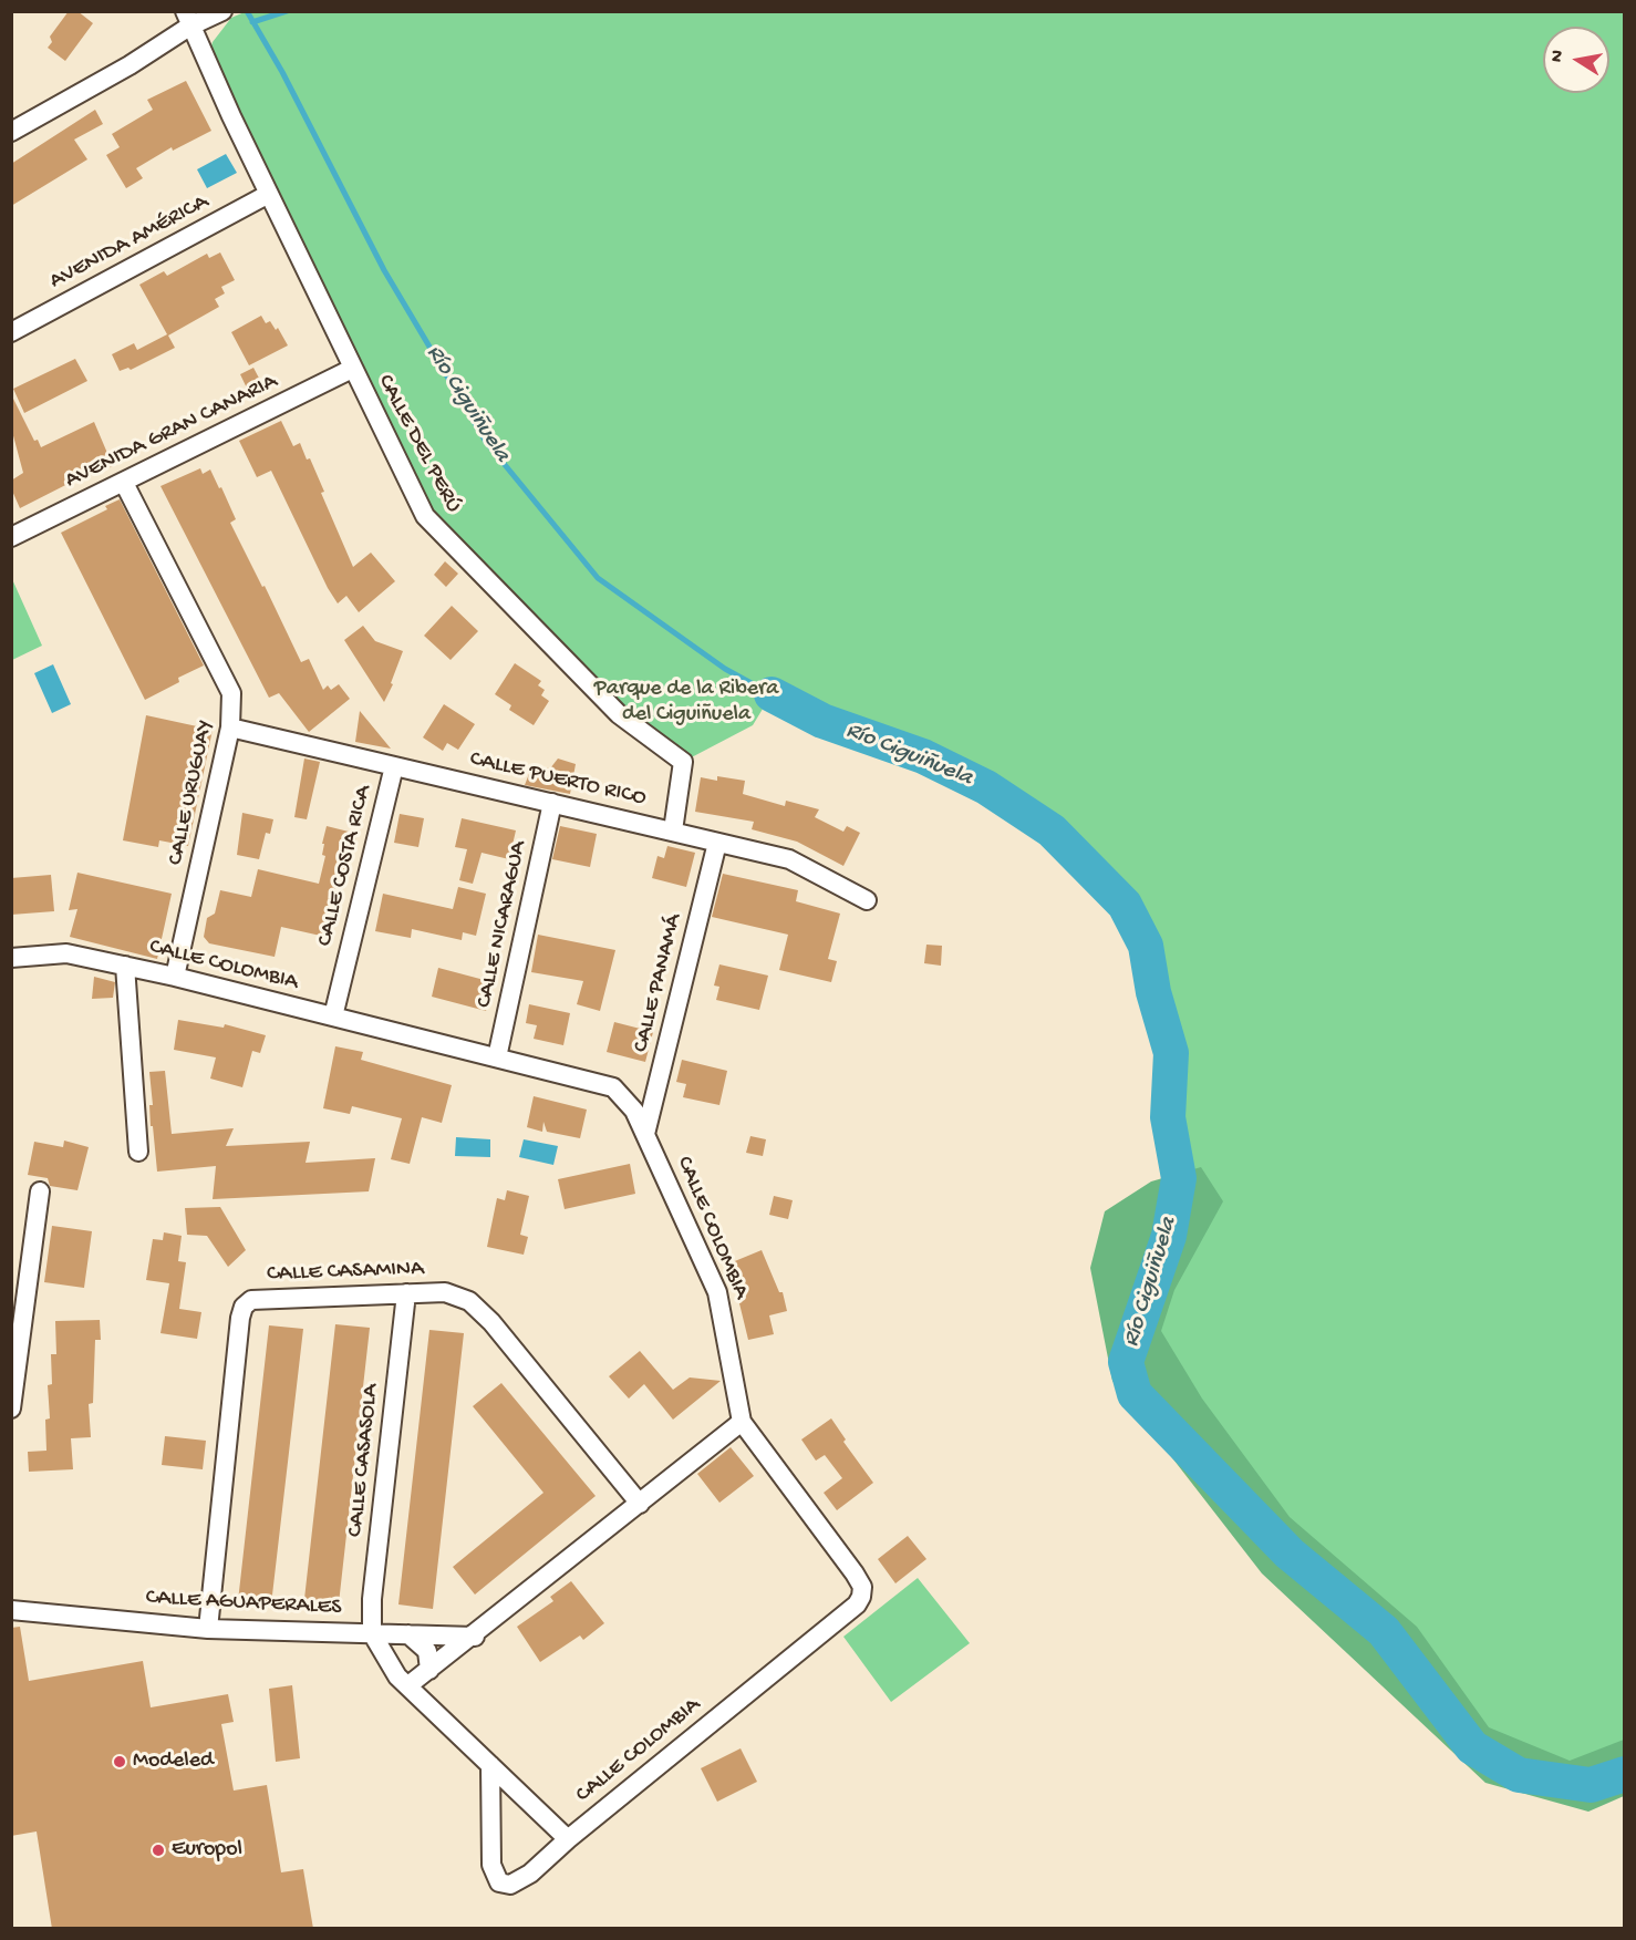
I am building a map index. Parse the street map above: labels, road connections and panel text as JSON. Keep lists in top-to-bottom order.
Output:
{
  "streets": {
    "street": [
      "AVENIDA AMÉRICA",
      "AVENIDA GRAN CANARIA",
      "CALLE DEL PERÚ",
      "CALLE PUERTO RICO",
      "CALLE URUGUAY",
      "CALLE COSTA RICA",
      "CALLE NICARAGUA",
      "CALLE COLOMBIA",
      "CALLE PANAMÁ",
      "CALLE CASAMINA",
      "CALLE CASASOLA",
      "CALLE AGUAPERALES"
    ]
  },
  "crossings": [
    ["AVENIDA AMÉRICA", "CALLE DEL PERÚ"],
    ["AVENIDA GRAN CANARIA", "CALLE DEL PERÚ"],
    ["AVENIDA GRAN CANARIA", "CALLE URUGUAY"],
    ["CALLE DEL PERÚ", "CALLE PUERTO RICO"],
    ["CALLE PUERTO RICO", "CALLE URUGUAY"],
    ["CALLE PUERTO RICO", "CALLE COSTA RICA"],
    ["CALLE PUERTO RICO", "CALLE NICARAGUA"],
    ["CALLE PUERTO RICO", "CALLE PANAMÁ"],
    ["CALLE URUGUAY", "CALLE COLOMBIA"],
    ["CALLE COSTA RICA", "CALLE COLOMBIA"],
    ["CALLE NICARAGUA", "CALLE COLOMBIA"],
    ["CALLE COLOMBIA", "CALLE PANAMÁ"],
    ["CALLE CASAMINA", "CALLE CASASOLA"],
    ["CALLE CASAMINA", "CALLE AGUAPERALES"],
    ["CALLE CASASOLA", "CALLE AGUAPERALES"]
  ],
  "water": ["Río Ciguiñuela"],
  "parks": ["Parque de la Ribera del Ciguiñuela"],
  "places": ["Modeled", "Europol"],
  "north": "left"
}
